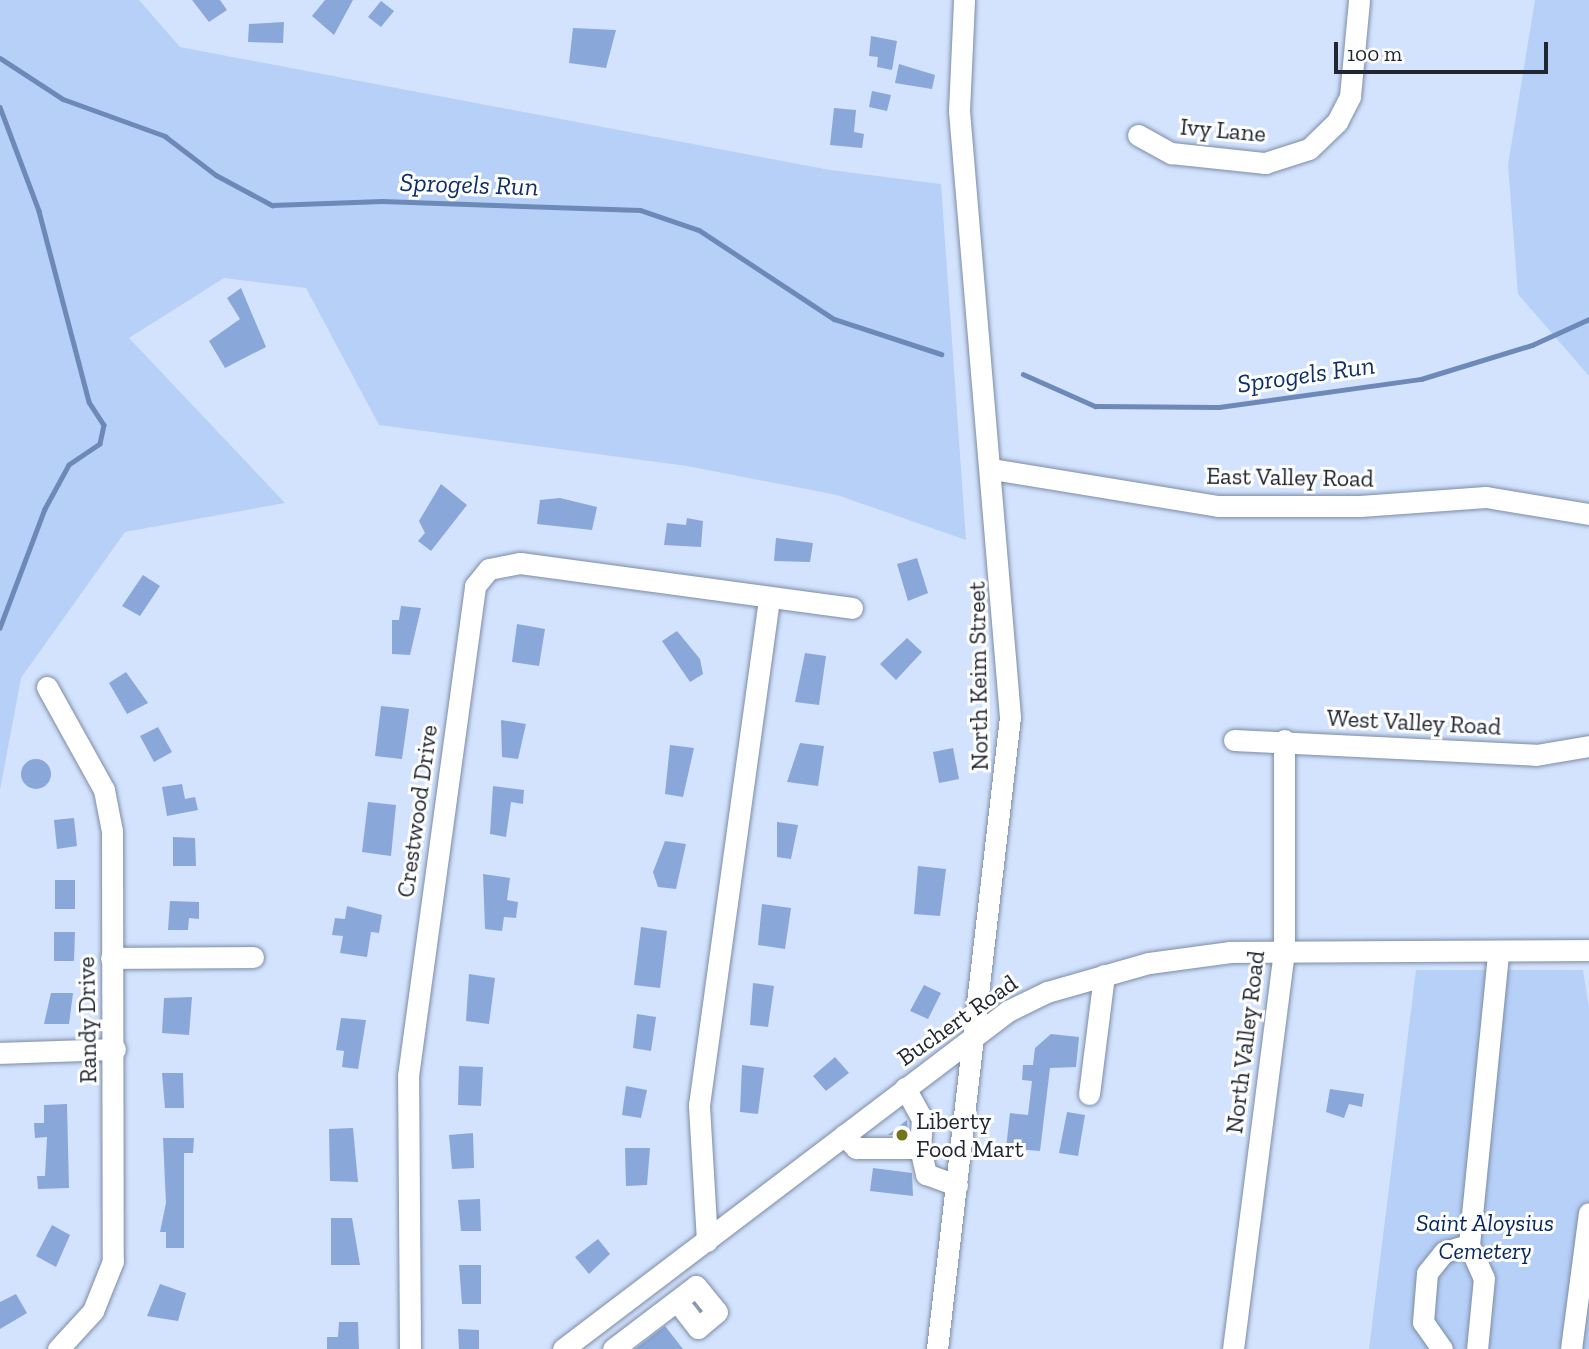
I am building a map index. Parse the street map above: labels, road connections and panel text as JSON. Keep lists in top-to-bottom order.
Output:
{
  "streets": {
    "street": [
      "Ivy Lane",
      "East Valley Road",
      "North Keim Street",
      "West Valley Road",
      "Crestwood Drive",
      "Randy Drive",
      "Buchert Road",
      "North Valley Road"
    ]
  },
  "crossings": [
    ["East Valley Road", "North Keim Street"],
    ["North Keim Street", "Buchert Road"],
    ["West Valley Road", "North Valley Road"],
    ["Buchert Road", "North Valley Road"]
  ],
  "water": ["Sprogels Run"],
  "parks": ["Saint Aloysius Cemetery"],
  "places": ["Liberty Food Mart"],
  "scale_bar": "100 m"
}
